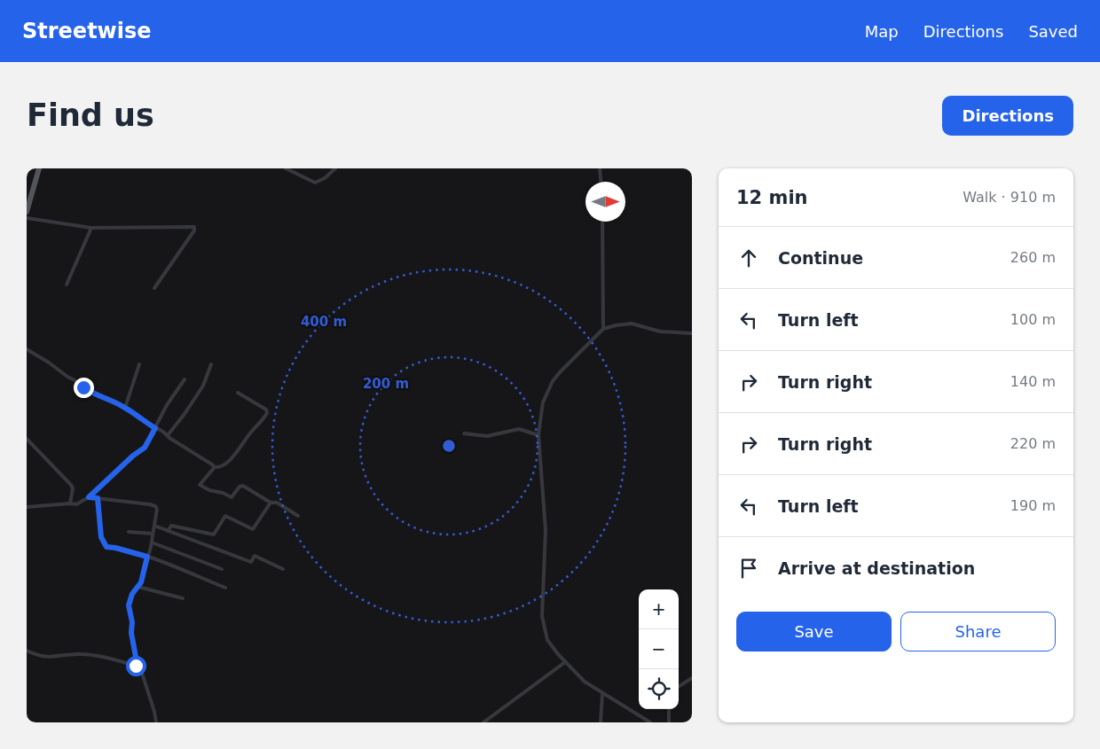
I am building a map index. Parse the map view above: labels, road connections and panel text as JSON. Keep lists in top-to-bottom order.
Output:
{
  "north": "right",
  "page": {
    "header": "Streetwise",
    "nav": ["Map", "Directions", "Saved"],
    "buttons": [
      "Directions",
      ["Save", "Share"]
    ],
    "title": "Find us",
    "heading": ["12 min", "Walk · 910 m"],
    "list": [
      ["Continue", "260 m"],
      ["Turn left", "100 m"],
      ["Turn right", "140 m"],
      ["Turn right", "220 m"],
      ["Turn left", "190 m"],
      "Arrive at destination"
    ],
    "map_buttons": ["+", "−"]
  },
  "rings": ["400 m", "200 m"]
}
